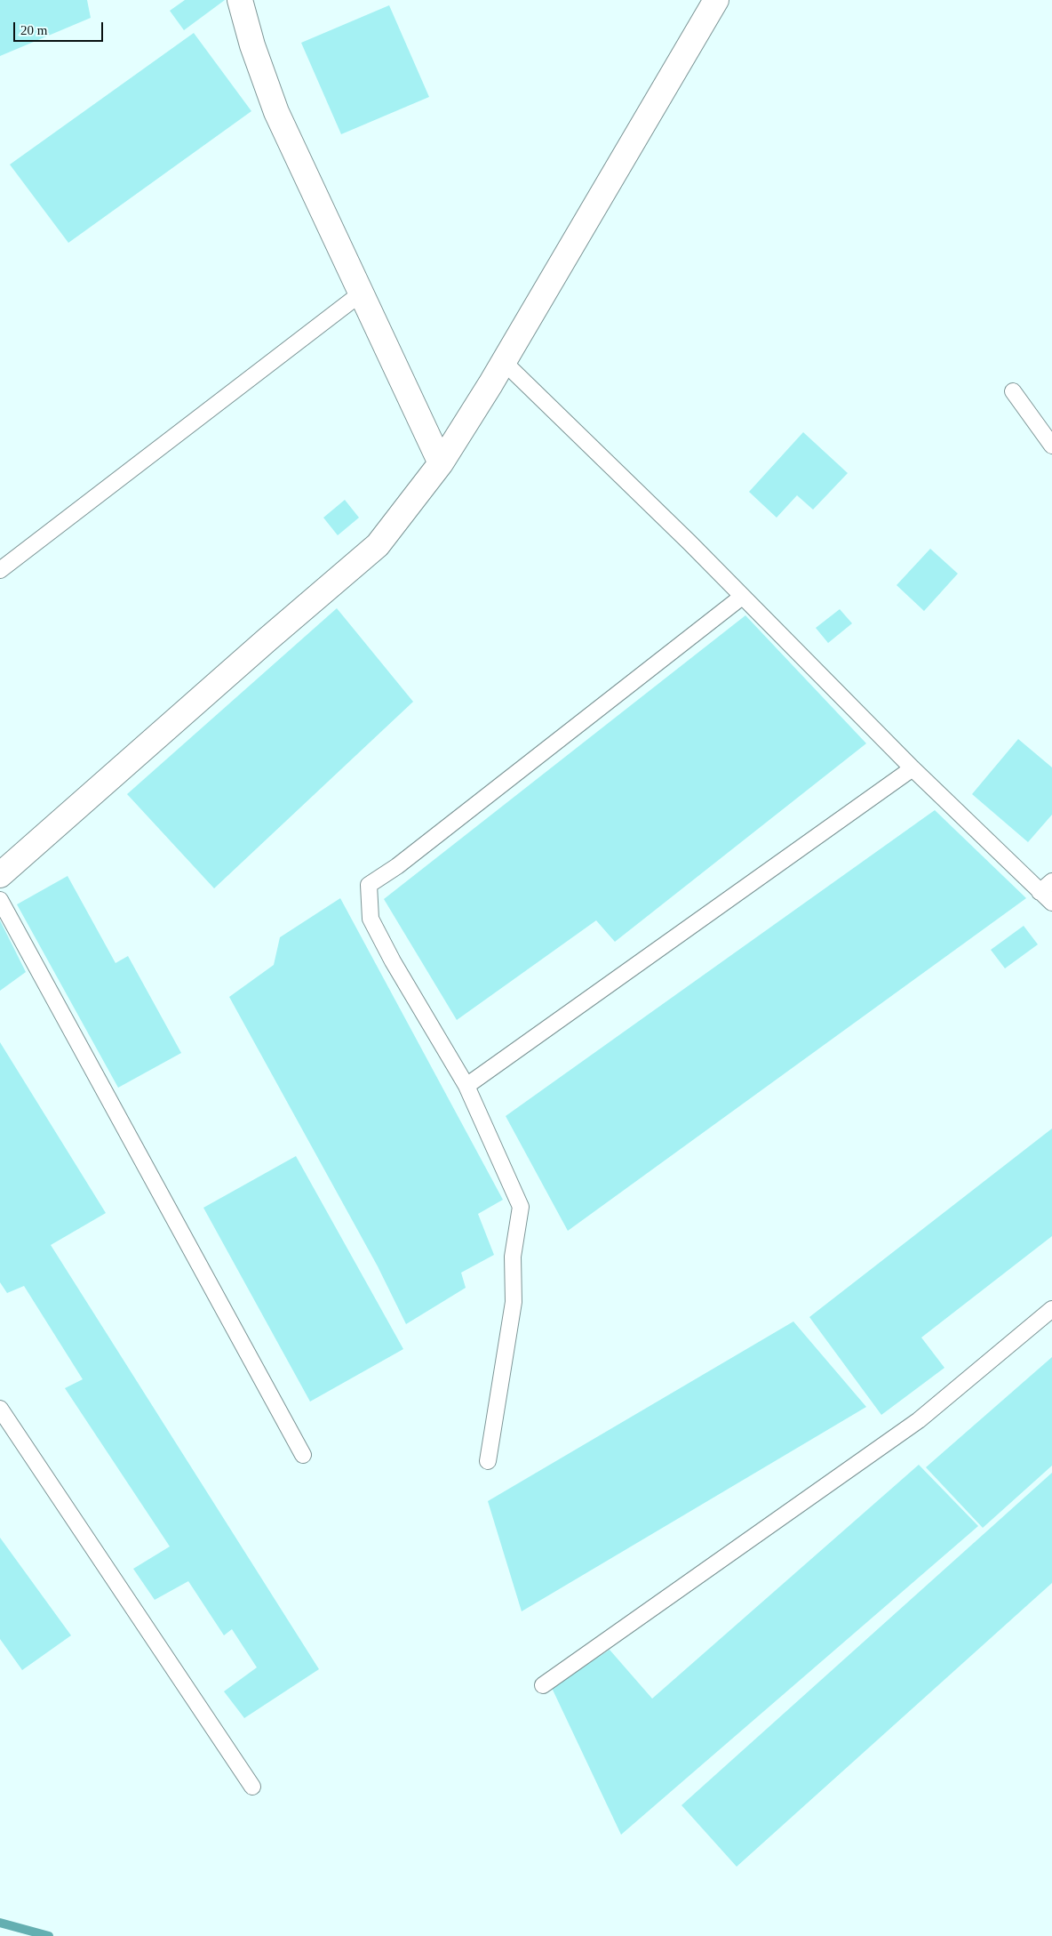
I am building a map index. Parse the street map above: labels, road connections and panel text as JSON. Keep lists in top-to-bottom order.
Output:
{
  "scale_bar": "20 m"
}
